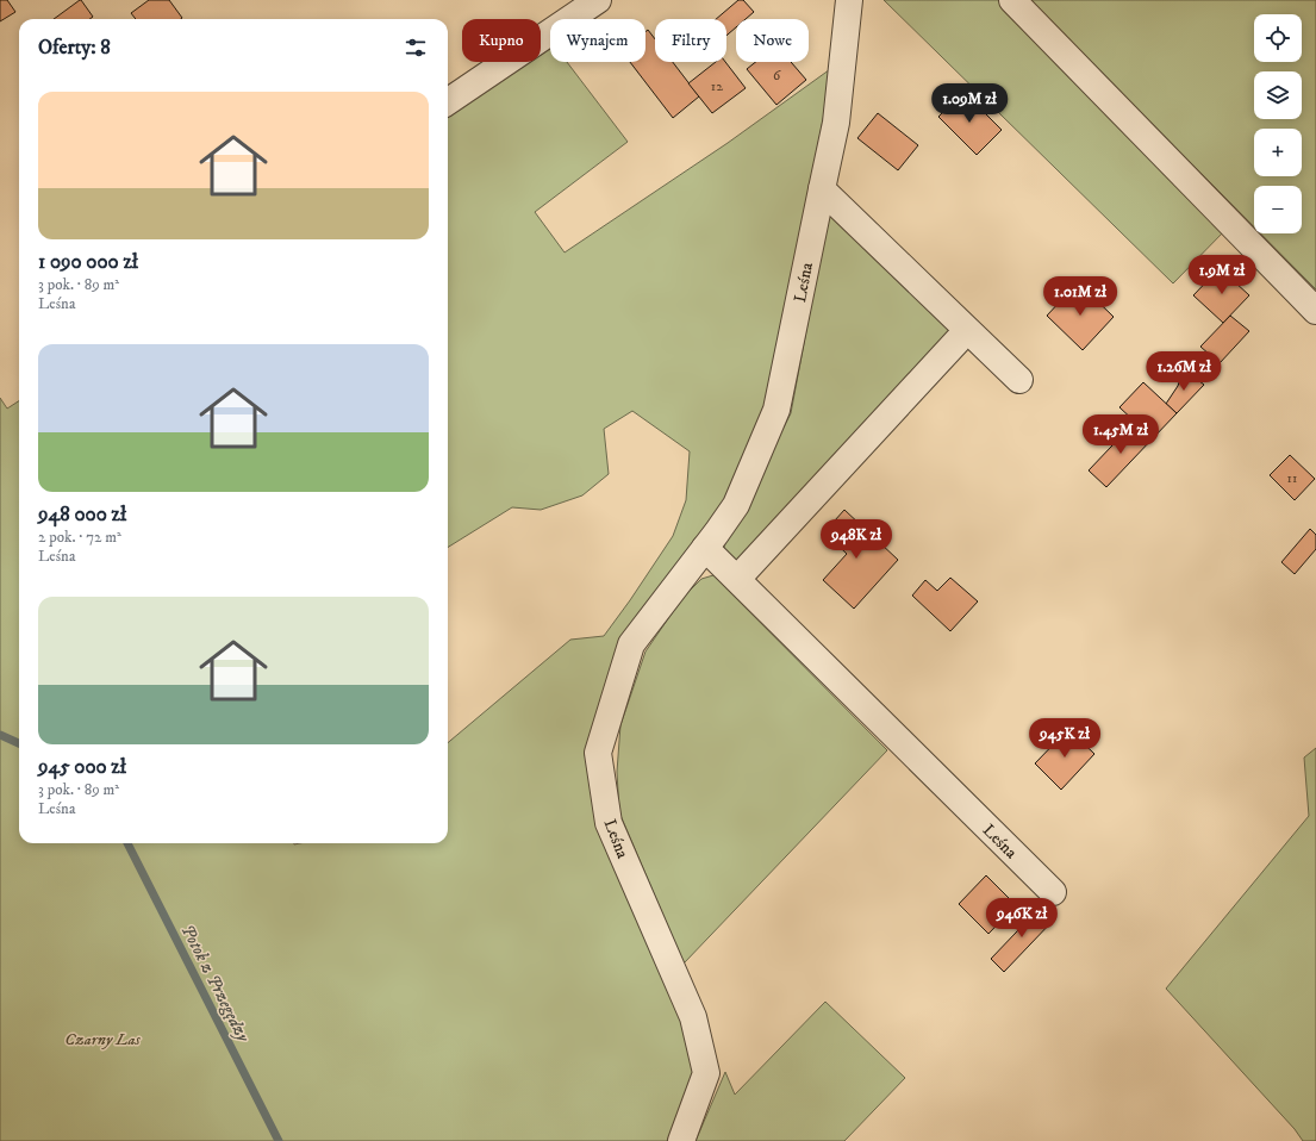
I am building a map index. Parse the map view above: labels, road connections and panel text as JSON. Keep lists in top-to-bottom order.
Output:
{
  "streets": {
    "street": ["Leśna"]
  },
  "water": ["Potok z Przegędzy"],
  "parks": ["Czarny Las"],
  "house_numbers": ["6", "12", "11"],
  "page": {
    "map_buttons": ["+", "−"],
    "chip": [
      "Kupno",
      "Wynajem",
      "Filtry",
      "Nowe"
    ],
    "heading": "Oferty: 8",
    "list": [
      {
        "name": "1 090 000 zł",
        "note": "3 pok. · 89 m² · Leśna"
      },
      {
        "name": "948 000 zł",
        "note": "2 pok. · 72 m² · Leśna"
      },
      {
        "name": "945 000 zł",
        "note": "3 pok. · 89 m² · Leśna"
      }
    ],
    "price": [
      "1.09M zł",
      "1.9M zł",
      "1.01M zł",
      "1.26M zł",
      "1.45M zł",
      "948K zł",
      "945K zł",
      "946K zł"
    ]
  }
}
